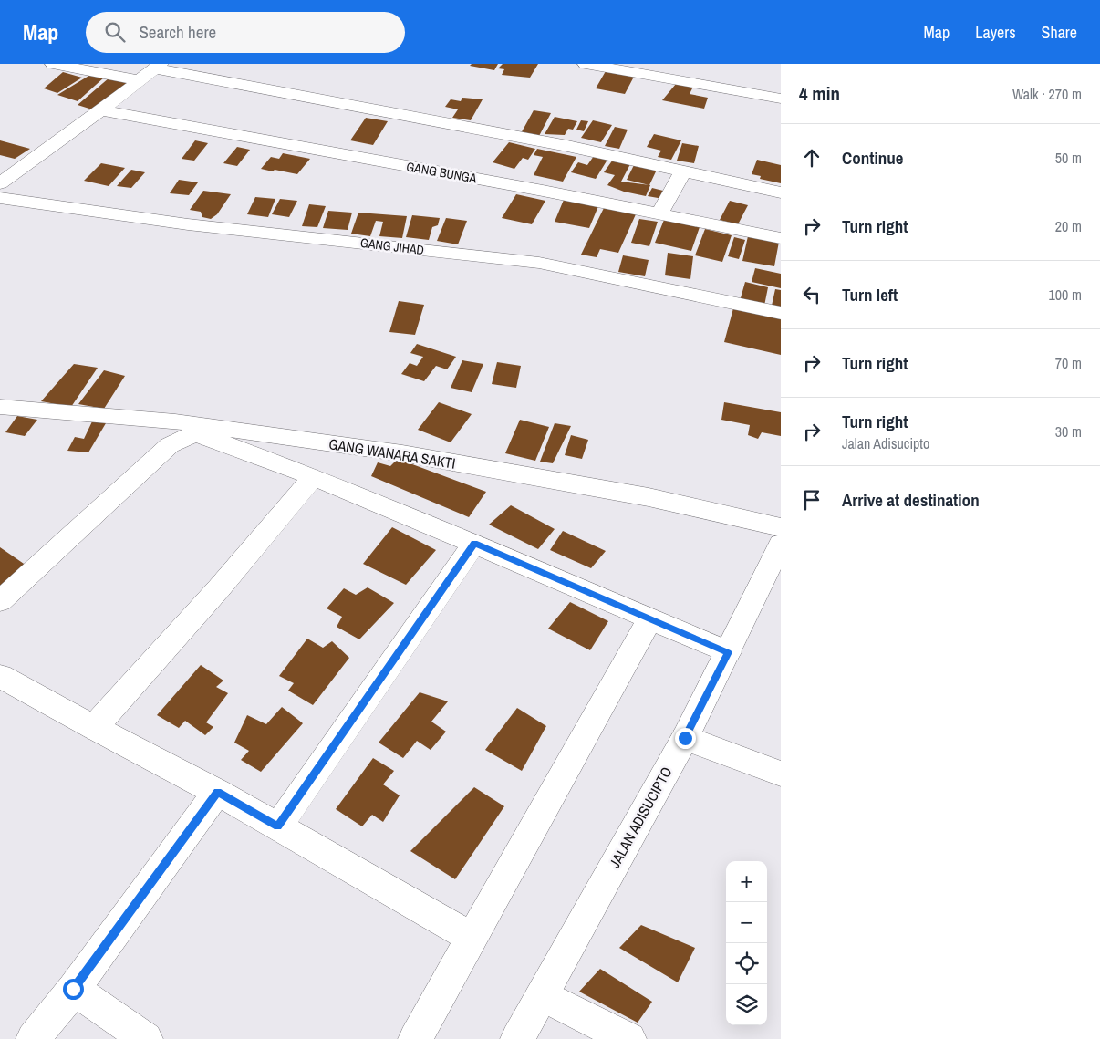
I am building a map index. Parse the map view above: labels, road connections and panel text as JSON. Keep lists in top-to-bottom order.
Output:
{
  "streets": {
    "street": [
      "GANG BUNGA",
      "GANG JIHAD",
      "GANG WANARA SAKTI",
      "JALAN ADISUCIPTO"
    ]
  },
  "page": {
    "header": "Map",
    "search": "Search here",
    "nav": ["Map", "Layers", "Share"],
    "heading": ["4 min", "Walk · 270 m"],
    "list": [
      ["Continue", "50 m"],
      ["Turn right", "20 m"],
      ["Turn left", "100 m"],
      ["Turn right", "70 m"],
      ["Turn right", "Jalan Adisucipto", "30 m"],
      "Arrive at destination"
    ],
    "map_buttons": ["+", "−"]
  }
}
